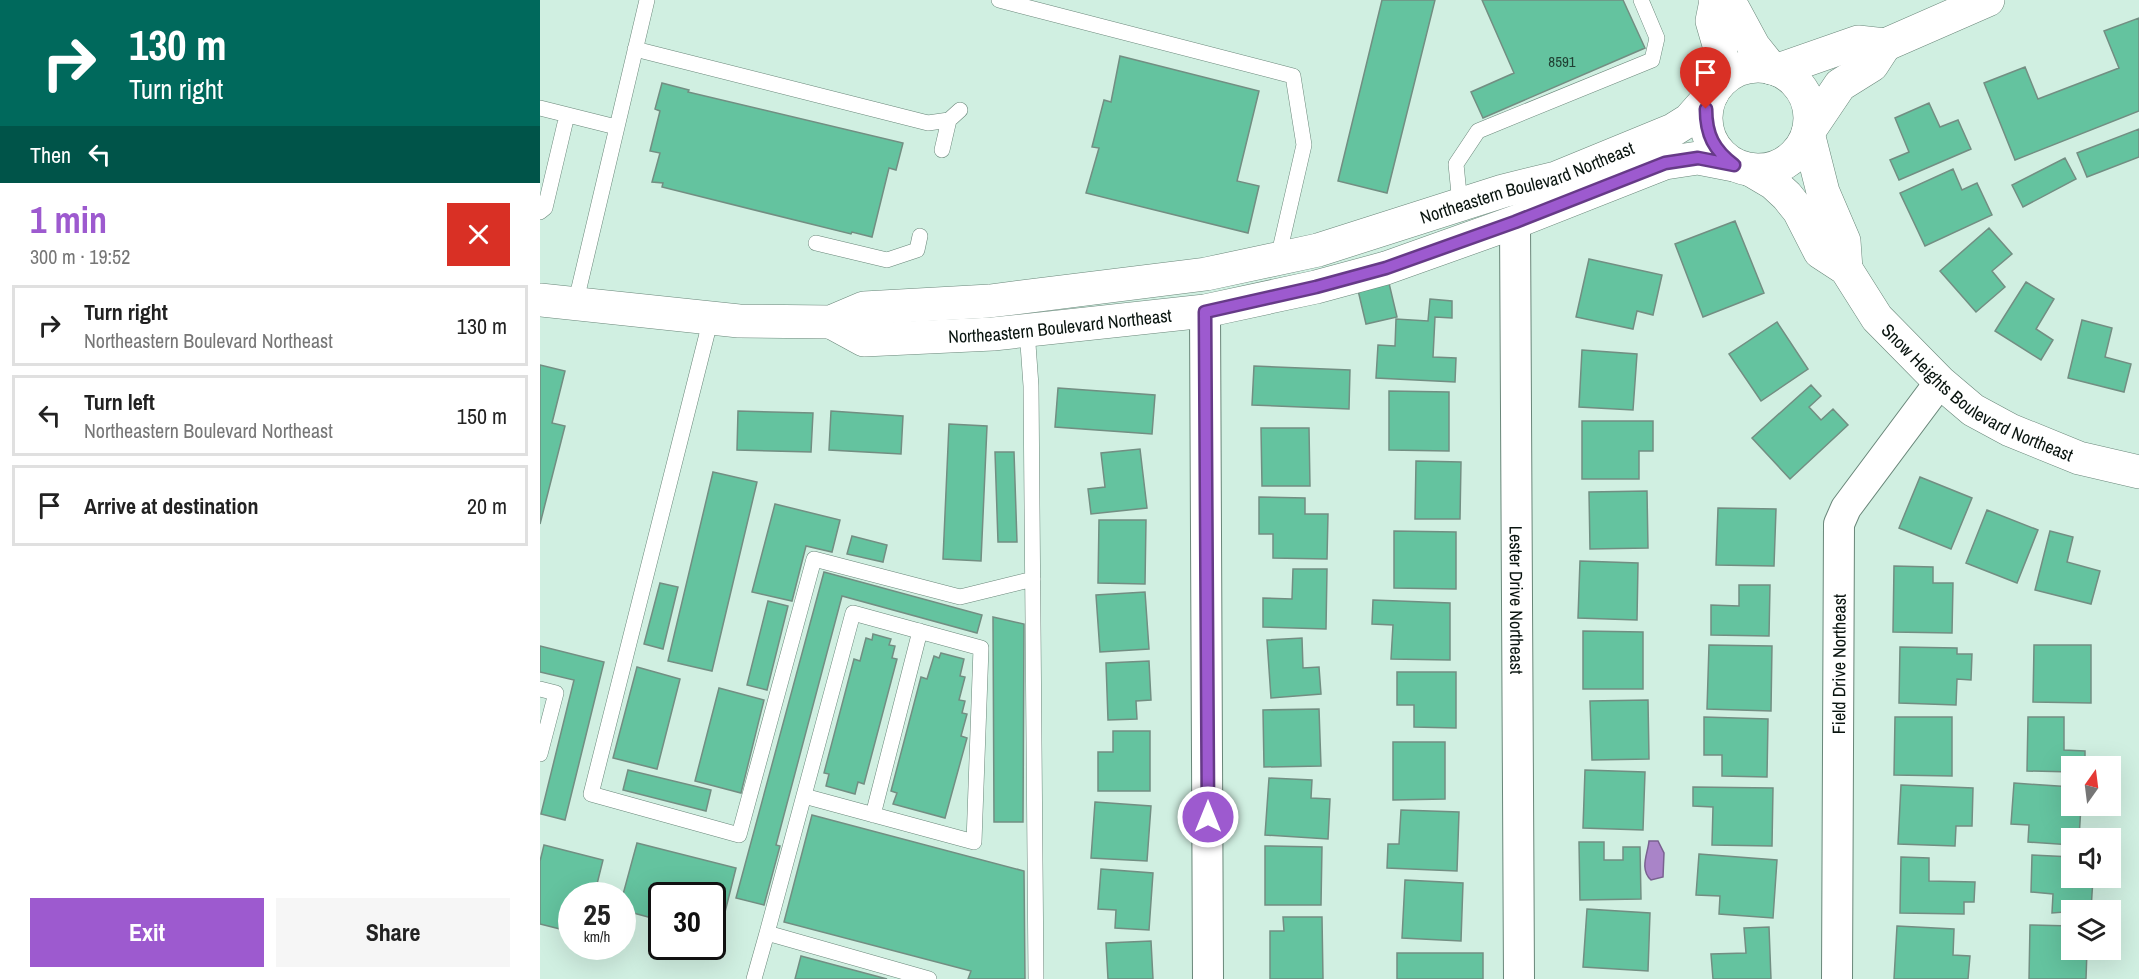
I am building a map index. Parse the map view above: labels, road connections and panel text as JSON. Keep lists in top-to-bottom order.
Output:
{
  "streets": {
    "street": [
      "Northeastern Boulevard Northeast",
      "Snow Heights Boulevard Northeast",
      "Lester Drive Northeast",
      "Field Drive Northeast"
    ]
  },
  "crossings": [
    ["Northeastern Boulevard Northeast", "Snow Heights Boulevard Northeast"],
    ["Northeastern Boulevard Northeast", "Lester Drive Northeast"],
    ["Snow Heights Boulevard Northeast", "Field Drive Northeast"]
  ],
  "house_numbers": ["8591"],
  "north": "top",
  "page": {
    "turn": ["130 m", "Turn right"],
    "then": "Then",
    "heading": ["1 min", "300 m · 19:52"],
    "list": [
      {
        "name": "Turn right",
        "note": "Northeastern Boulevard Northeast",
        "value": "130 m"
      },
      {
        "name": "Turn left",
        "note": "Northeastern Boulevard Northeast",
        "value": "150 m"
      },
      {
        "name": "Arrive at destination",
        "value": "20 m"
      }
    ],
    "speed": "25 km/h",
    "limit": "30",
    "buttons": ["Exit", "Share"]
  }
}
